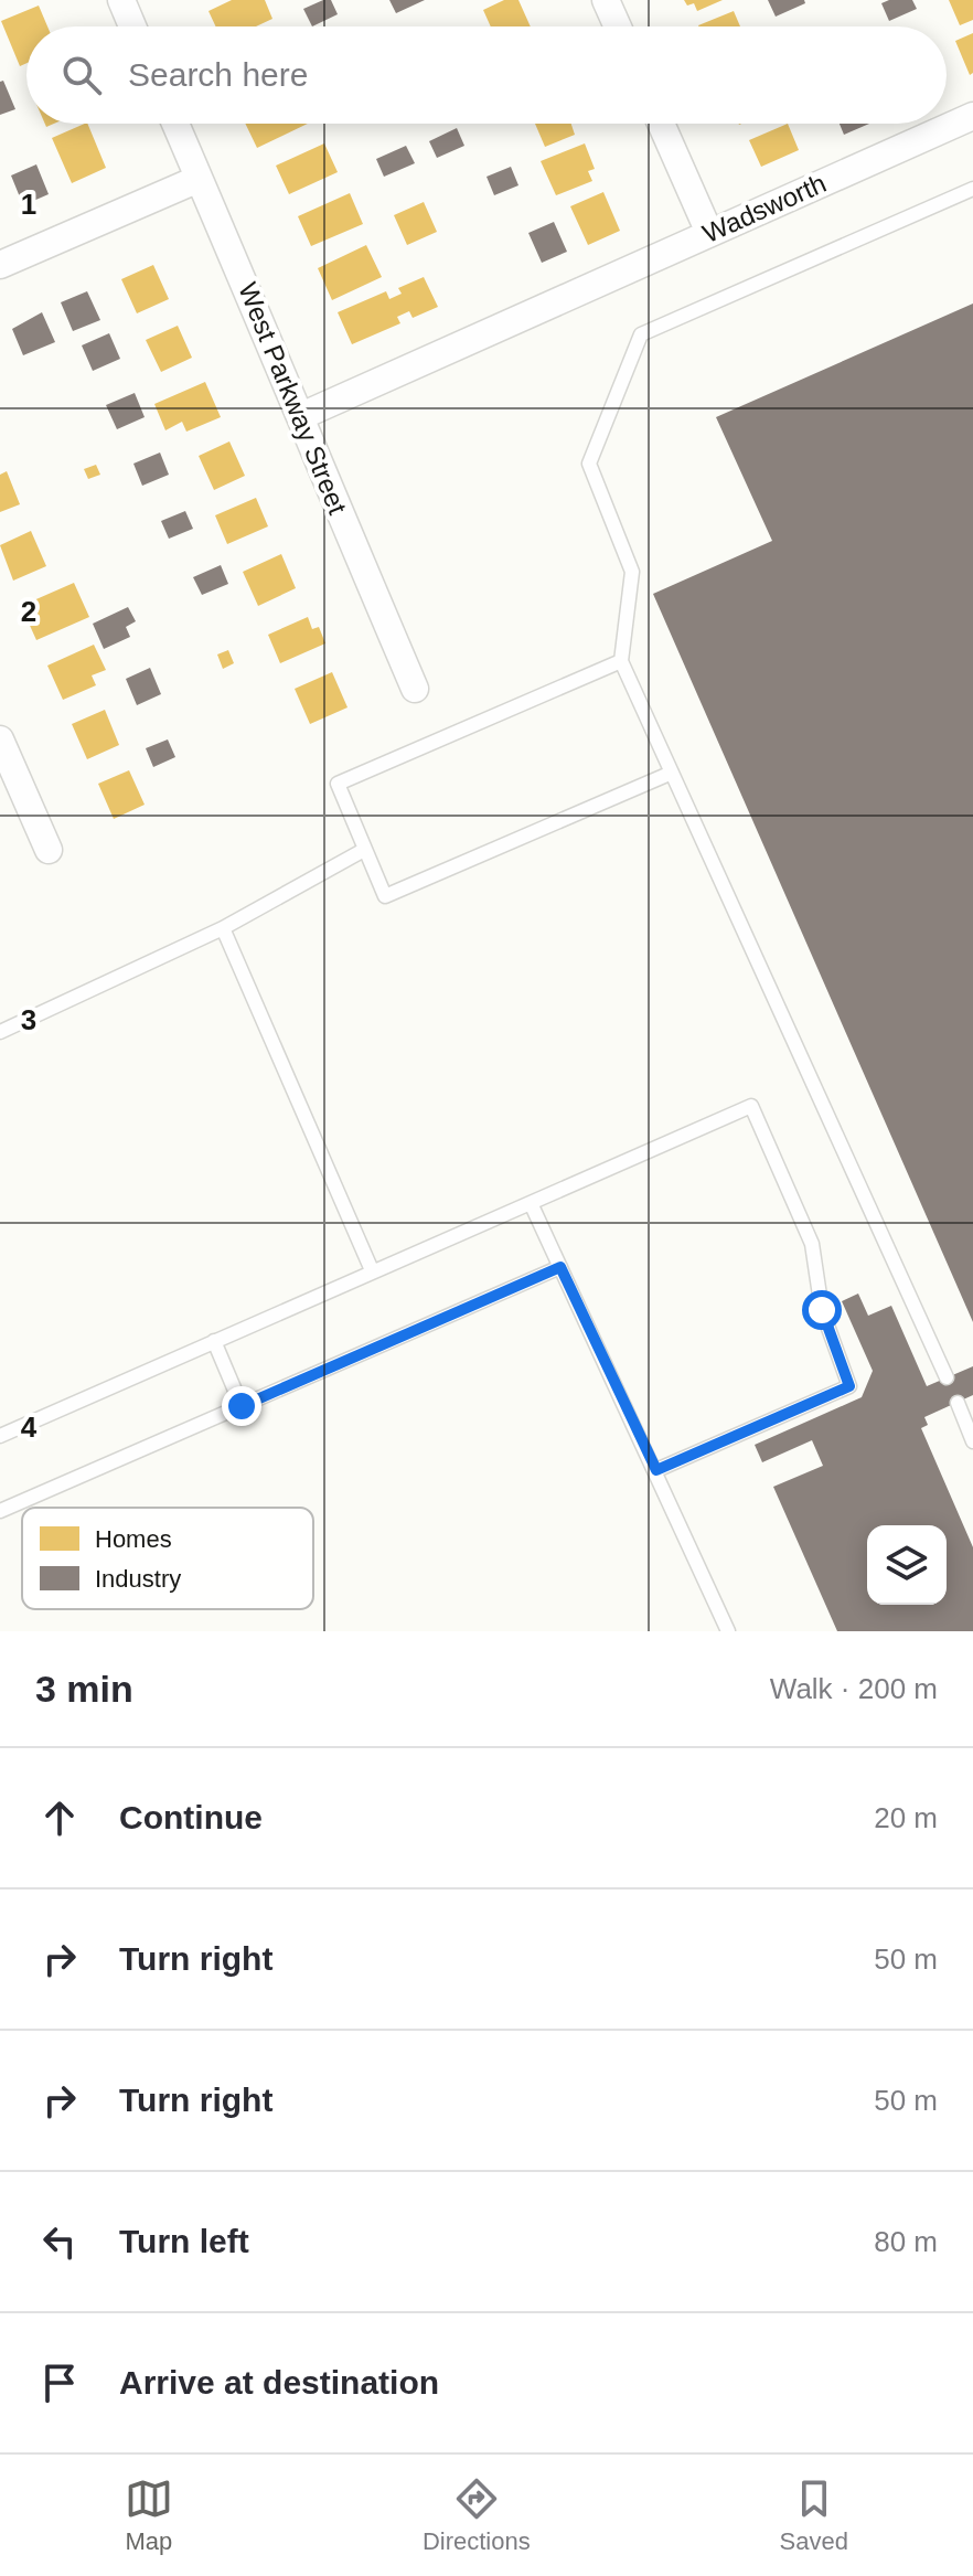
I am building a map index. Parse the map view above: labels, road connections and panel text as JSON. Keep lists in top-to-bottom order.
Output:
{
  "streets": {
    "street": ["Wadsworth", "West Parkway Street"]
  },
  "crossings": [
    ["Wadsworth", "West Parkway Street"]
  ],
  "legend": ["Homes", "Industry"],
  "page": {
    "search": "Search here",
    "heading": ["3 min", "Walk · 200 m"],
    "list": [
      ["Continue", "20 m"],
      ["Turn right", "50 m"],
      ["Turn right", "50 m"],
      ["Turn left", "80 m"],
      "Arrive at destination"
    ],
    "nav": ["Map", "Directions", "Saved"]
  },
  "grid": {
    "rows": [
      "1",
      "2",
      "3",
      "4"
    ]
  }
}
